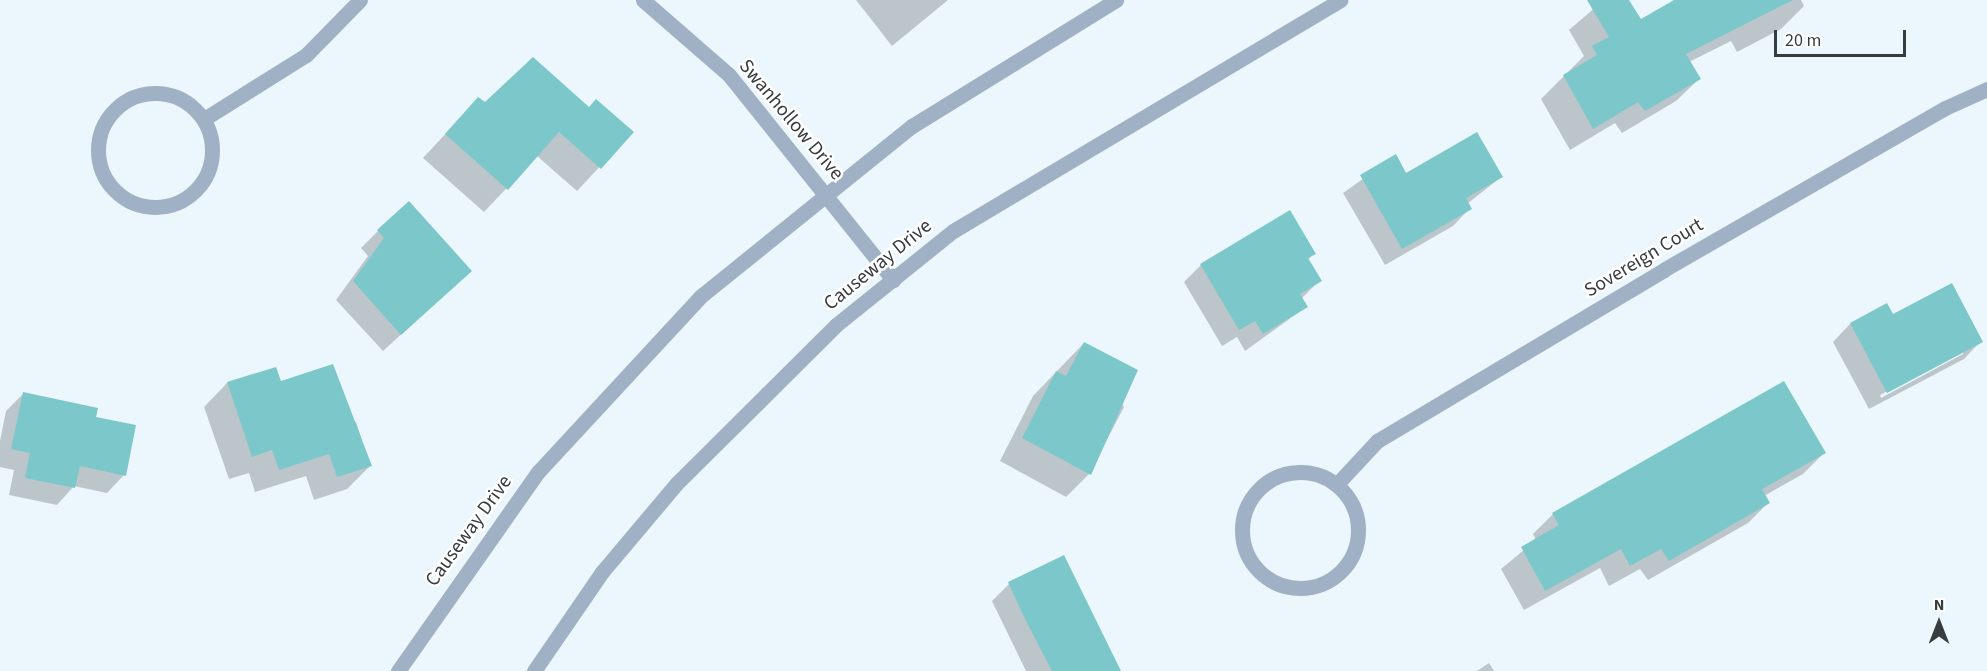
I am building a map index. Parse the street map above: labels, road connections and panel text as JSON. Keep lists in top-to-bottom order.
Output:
{
  "streets": {
    "street": ["Swanhollow Drive", "Sovereign Court", "Causeway Drive"]
  },
  "crossings": [
    ["Swanhollow Drive", "Causeway Drive"]
  ],
  "scale_bar": "20 m",
  "north": "top"
}
